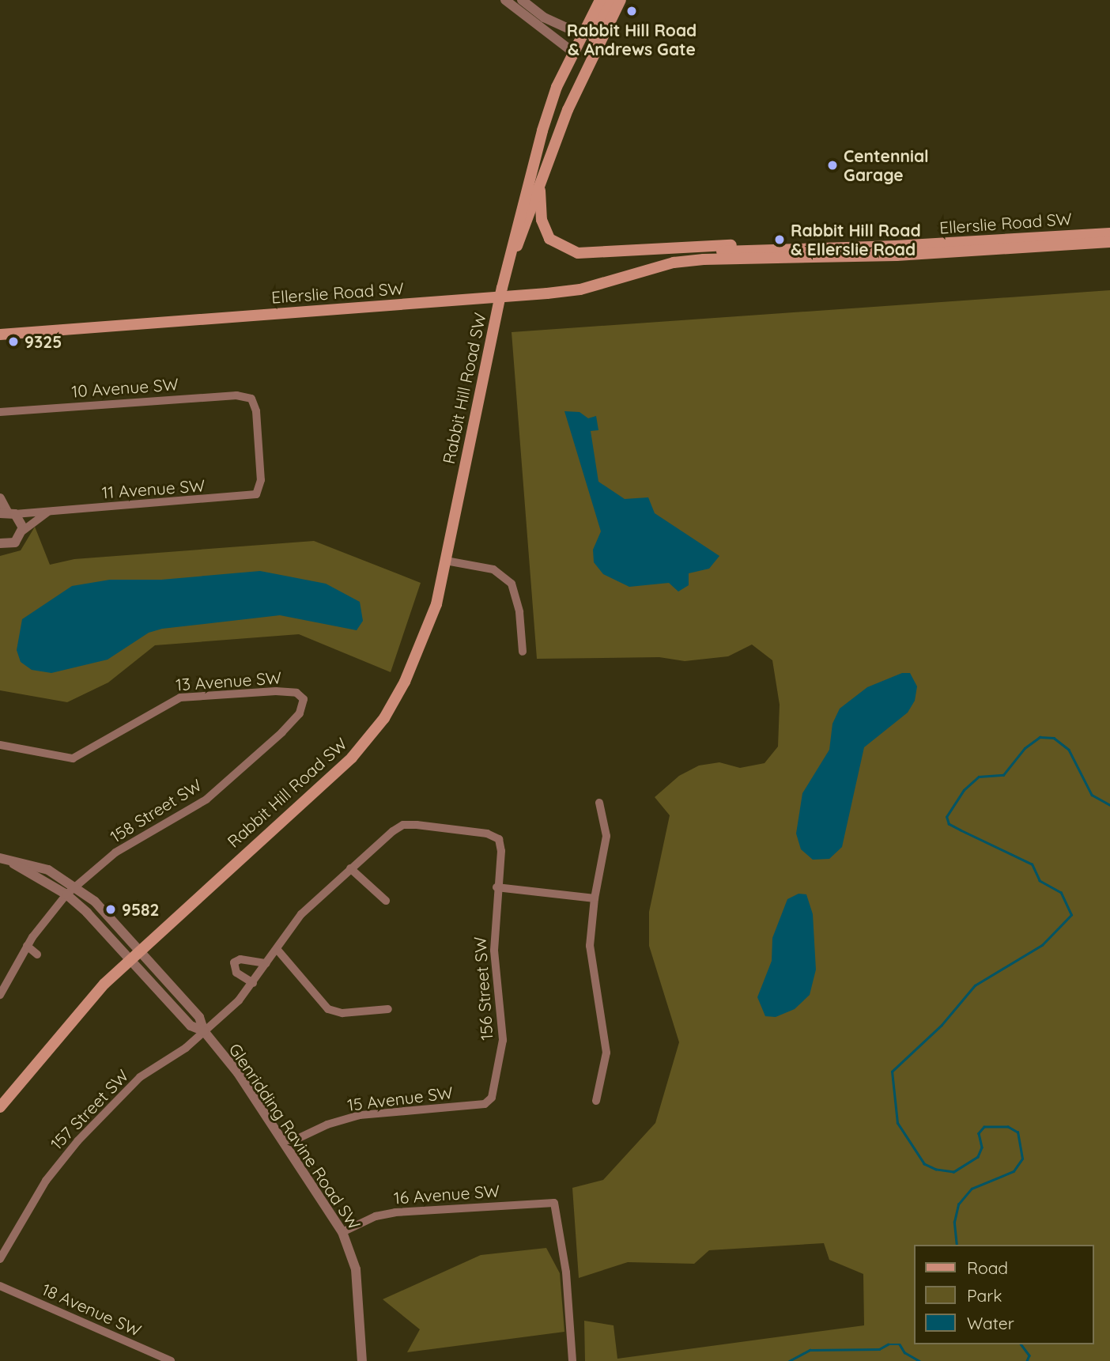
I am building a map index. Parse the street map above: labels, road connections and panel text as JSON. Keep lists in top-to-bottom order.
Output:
{
  "streets": {
    "main road": ["Ellerslie Road SW", "Rabbit Hill Road SW"],
    "street": [
      "10 Avenue SW",
      "11 Avenue SW",
      "13 Avenue SW",
      "158 Street SW",
      "156 Street SW",
      "15 Avenue SW",
      "157 Street SW",
      "Glenridding Ravine Road SW",
      "16 Avenue SW",
      "18 Avenue SW"
    ]
  },
  "crossings": [
    ["Ellerslie Road SW", "Rabbit Hill Road SW"],
    ["10 Avenue SW", "11 Avenue SW"],
    ["13 Avenue SW", "158 Street SW"],
    ["156 Street SW", "15 Avenue SW"],
    ["156 Street SW", "157 Street SW"],
    ["15 Avenue SW", "Glenridding Ravine Road SW"],
    ["157 Street SW", "Glenridding Ravine Road SW"],
    ["Glenridding Ravine Road SW", "16 Avenue SW"]
  ],
  "places": [
    "Rabbit Hill Road & Andrews Gate",
    "Centennial Garage",
    "Rabbit Hill Road & Ellerslie Road",
    "9325",
    "9582"
  ],
  "legend": ["Road", "Park", "Water"]
}
